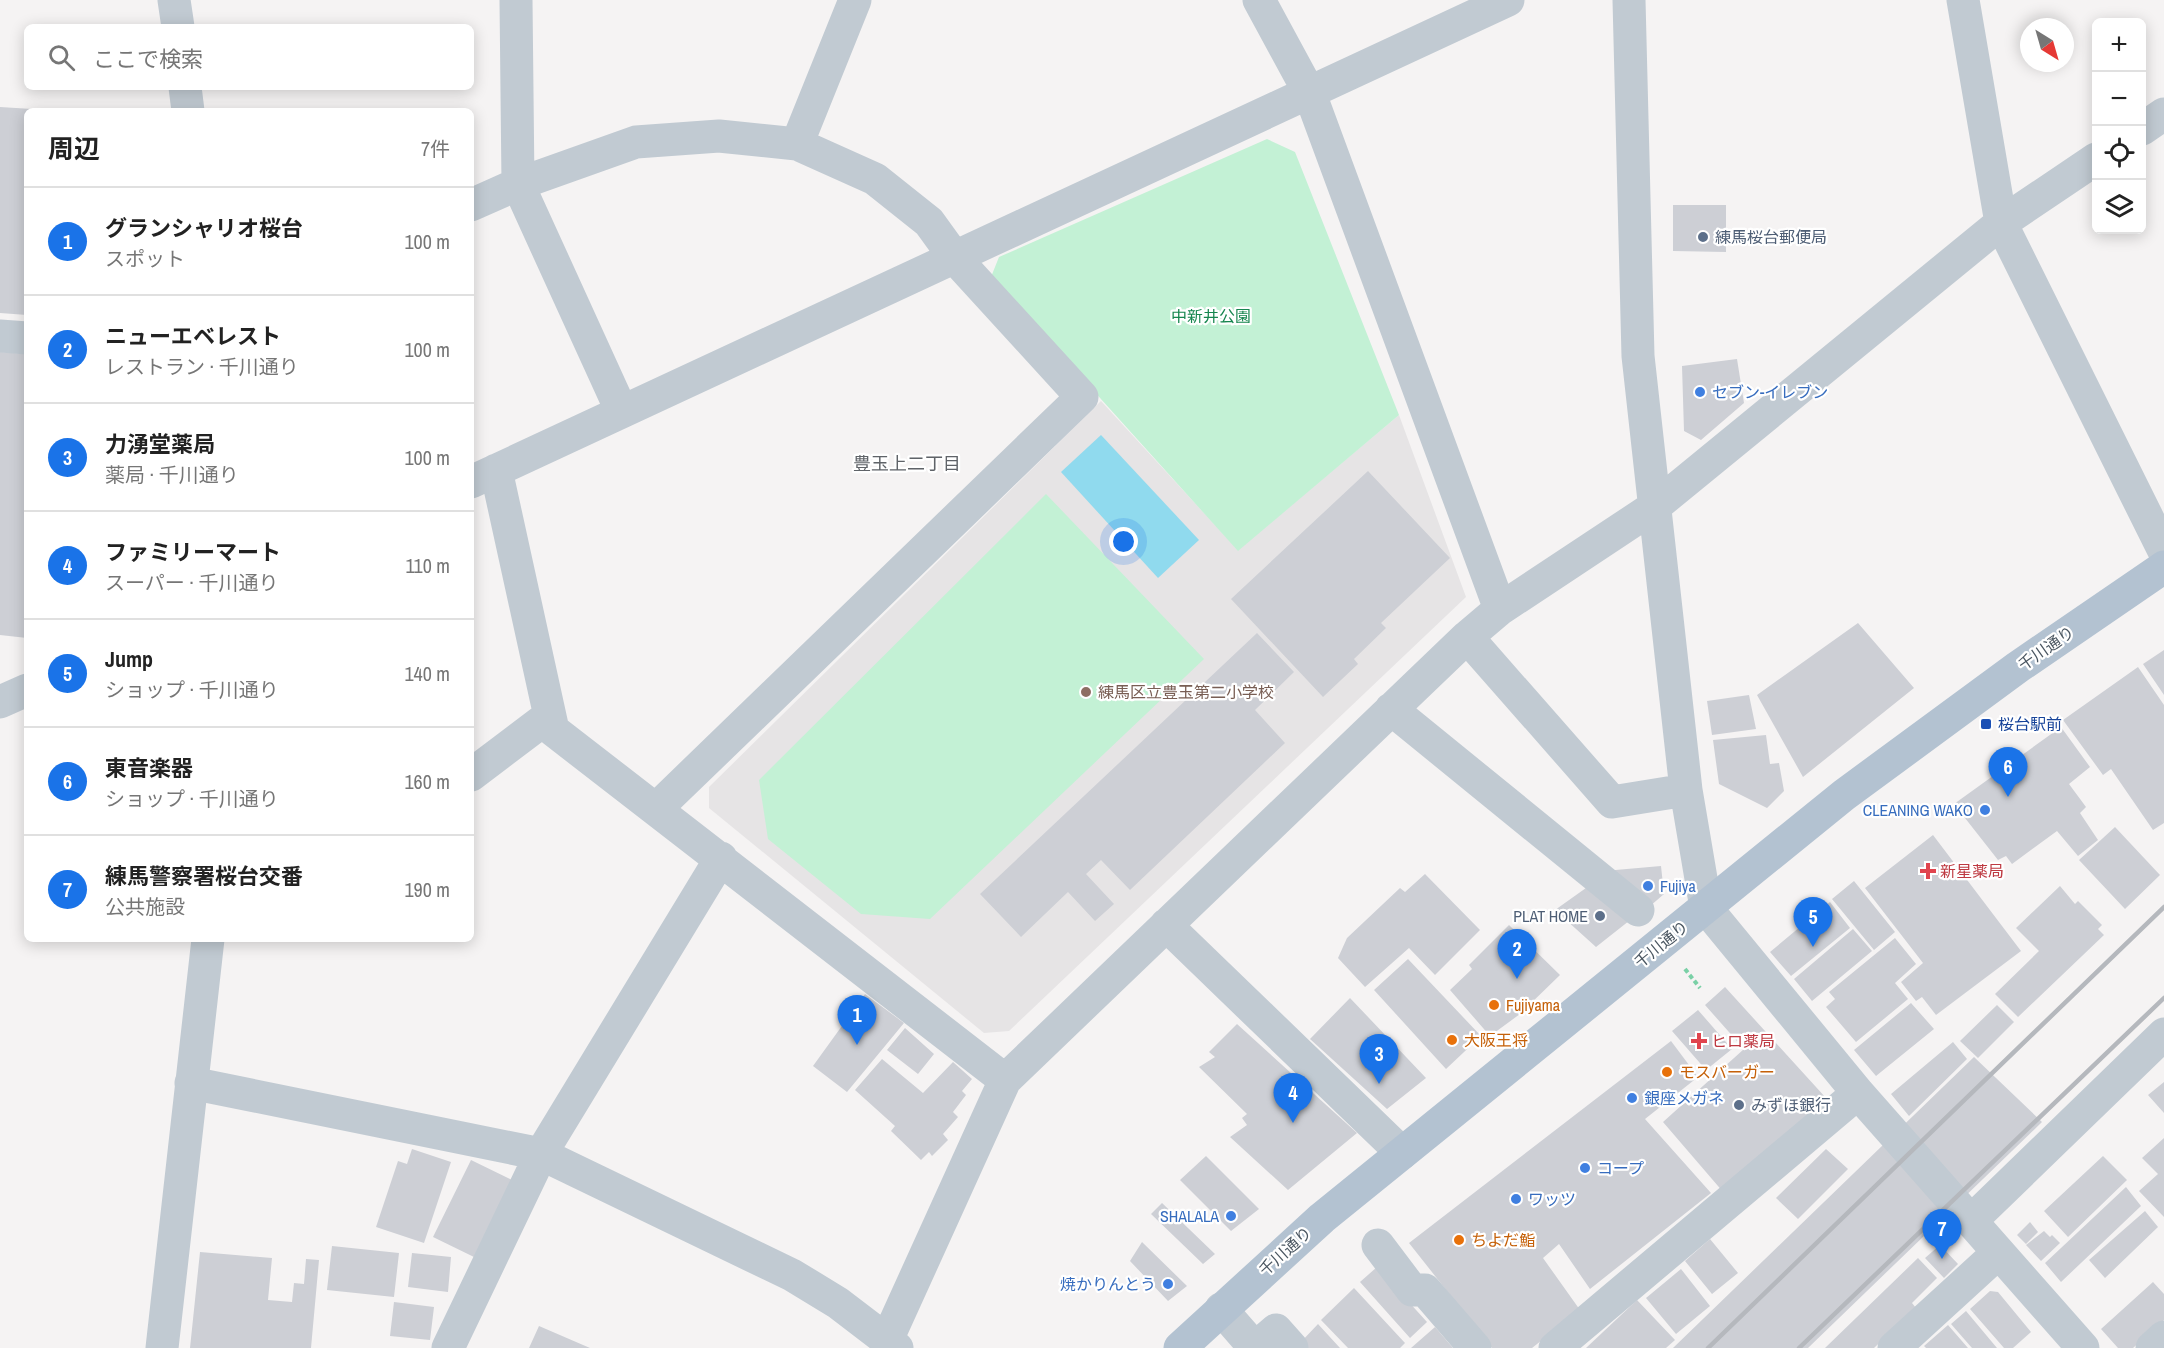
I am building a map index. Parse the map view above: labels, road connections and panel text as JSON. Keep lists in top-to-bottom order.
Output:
{
  "streets": {
    "main road": ["千川通り"]
  },
  "districts": ["豊玉上二丁目"],
  "parks": ["中新井公園"],
  "places": {
    "other": [
      "練馬桜台郵便局",
      "セブン-イレブン",
      "練馬区立豊玉第二小学校",
      "CLEANING WAKO",
      "Fujiya",
      "PLAT HOME",
      "Fujiyama",
      "大阪王将",
      "モスバーガー",
      "銀座メガネ",
      "みずほ銀行",
      "コープ",
      "ワッツ",
      "SHALALA",
      "ちよだ鮨",
      "焼かりんとう"
    ],
    "transit": ["桜台駅前"],
    "health": ["新星薬局", "ヒロ薬局"]
  },
  "north": "bottom right",
  "page": {
    "map_buttons": ["+", "−"],
    "search": "ここで検索",
    "heading": ["周辺", "7件"],
    "list": [
      {
        "mark": "1",
        "name": "グランシャリオ桜台",
        "note": "スポット",
        "value": "100 m"
      },
      {
        "mark": "2",
        "name": "ニューエベレスト",
        "note": "レストラン · 千川通り",
        "value": "100 m"
      },
      {
        "mark": "3",
        "name": "力湧堂薬局",
        "note": "薬局 · 千川通り",
        "value": "100 m"
      },
      {
        "mark": "4",
        "name": "ファミリーマート",
        "note": "スーパー · 千川通り",
        "value": "110 m"
      },
      {
        "mark": "5",
        "name": "Jump",
        "note": "ショップ · 千川通り",
        "value": "140 m"
      },
      {
        "mark": "6",
        "name": "東音楽器",
        "note": "ショップ · 千川通り",
        "value": "160 m"
      },
      {
        "mark": "7",
        "name": "練馬警察署桜台交番",
        "note": "公共施設",
        "value": "190 m"
      }
    ],
    "pins": [
      "6",
      "5",
      "2",
      "1",
      "3",
      "4",
      "7"
    ]
  }
}
